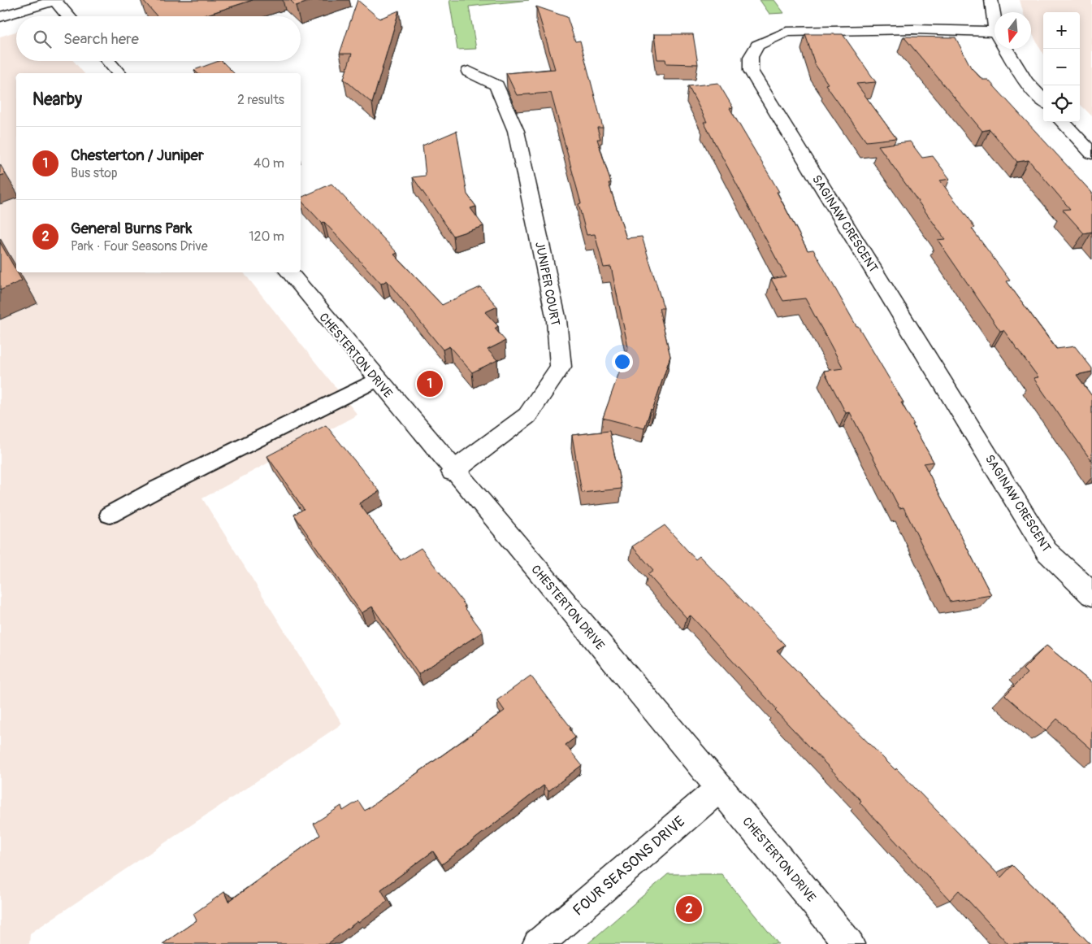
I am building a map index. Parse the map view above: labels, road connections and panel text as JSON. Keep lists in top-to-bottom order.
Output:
{
  "streets": {
    "street": [
      "SAGINAW CRESCENT",
      "JUNIPER COURT",
      "CHESTERTON DRIVE",
      "FOUR SEASONS DRIVE"
    ]
  },
  "crossings": [
    ["JUNIPER COURT", "CHESTERTON DRIVE"],
    ["CHESTERTON DRIVE", "FOUR SEASONS DRIVE"]
  ],
  "north": "bottom",
  "page": {
    "map_buttons": ["+", "−"],
    "search": "Search here",
    "heading": ["Nearby", "2 results"],
    "list": [
      {
        "mark": "1",
        "name": "Chesterton / Juniper",
        "note": "Bus stop",
        "value": "40 m"
      },
      {
        "mark": "2",
        "name": "General Burns Park",
        "note": "Park · Four Seasons Drive",
        "value": "120 m"
      }
    ],
    "pins": ["1", "2"]
  }
}
